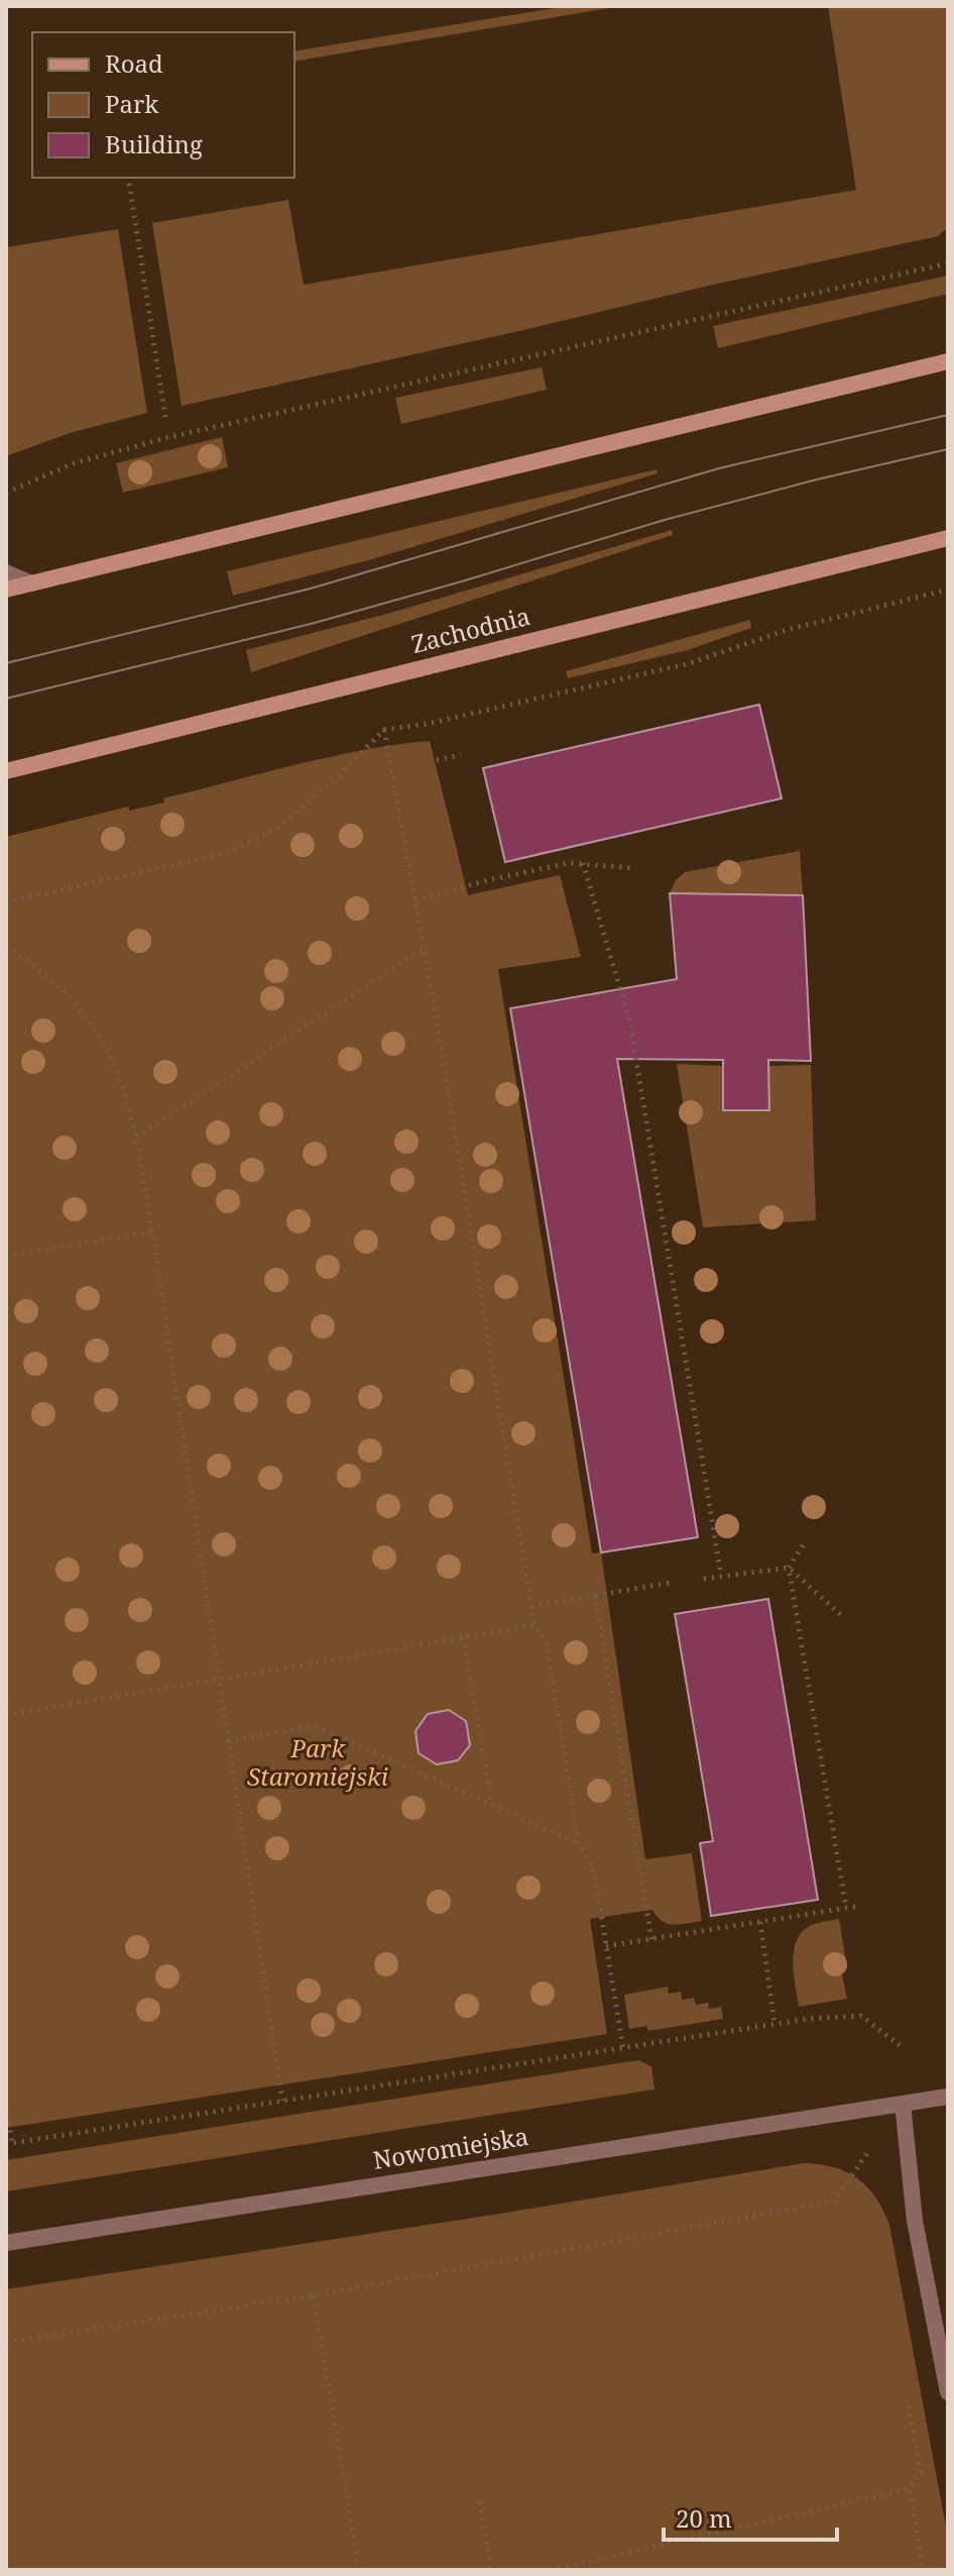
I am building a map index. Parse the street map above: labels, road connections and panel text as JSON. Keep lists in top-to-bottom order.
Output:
{
  "streets": {
    "main road": ["Zachodnia"],
    "street": ["Nowomiejska"]
  },
  "parks": ["Park Staromiejski"],
  "legend": ["Road", "Park", "Building"],
  "scale_bar": "20 m"
}
